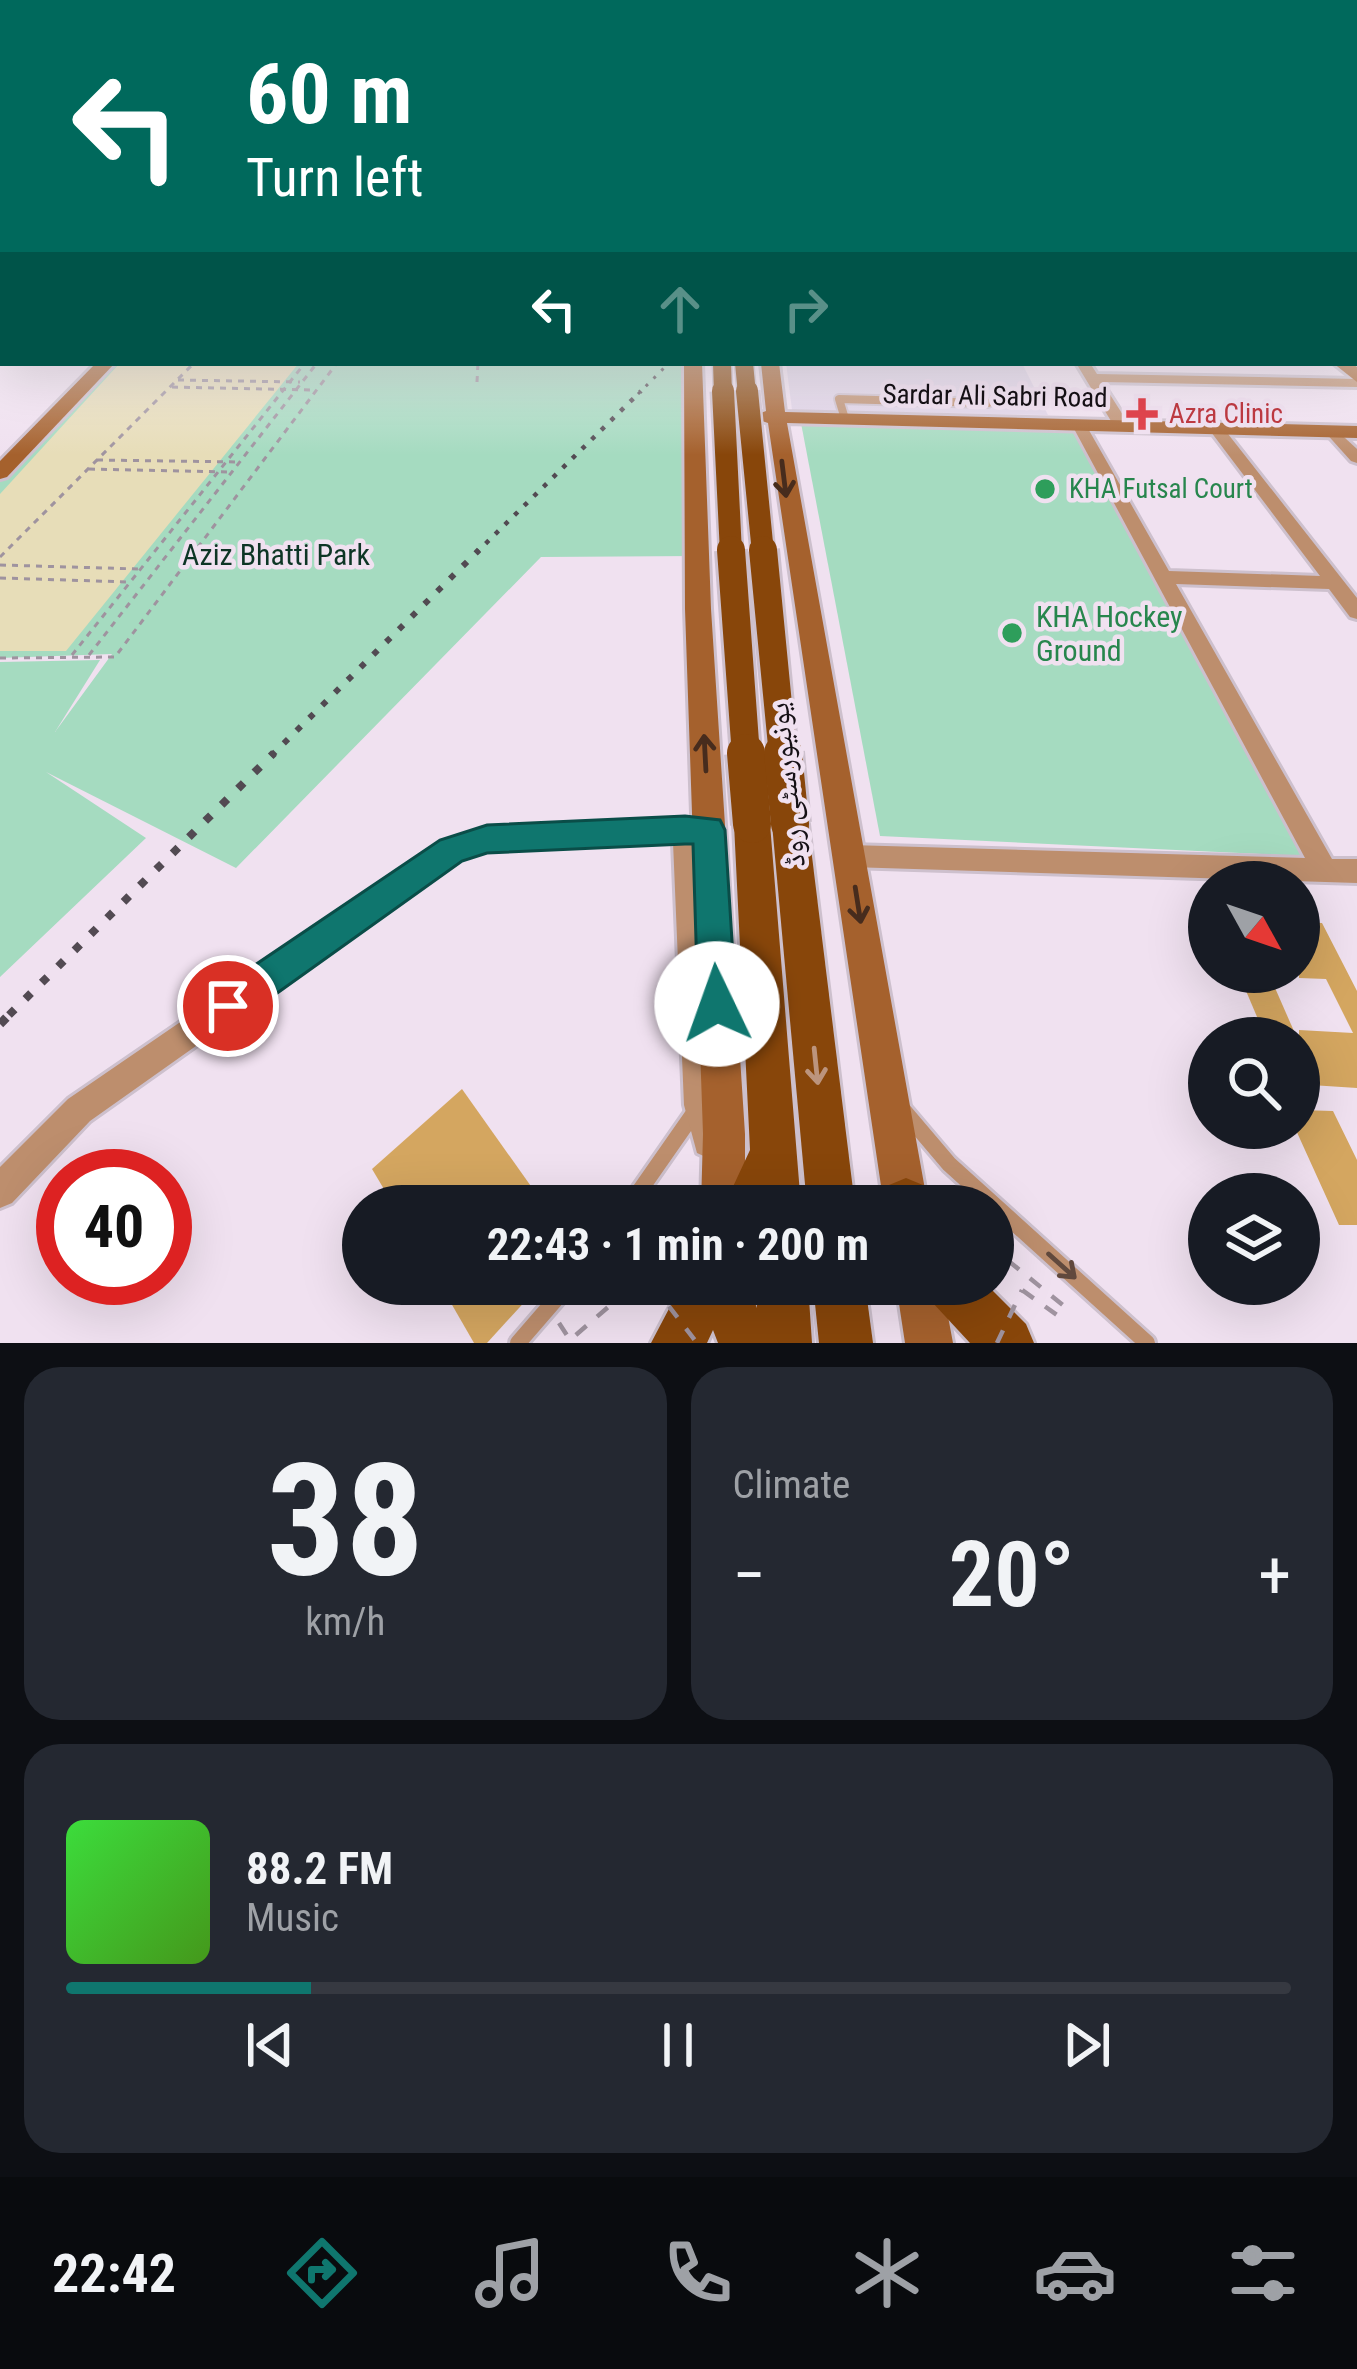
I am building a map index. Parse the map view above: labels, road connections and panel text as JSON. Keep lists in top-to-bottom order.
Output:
{
  "streets": {
    "main road": ["یونیورسٹی روڈ"],
    "street": ["Sardar Ali Sabri Road"]
  },
  "parks": ["Aziz Bhatti Park"],
  "places": {
    "health": ["Azra Clinic"],
    "other": ["KHA Futsal Court", "KHA Hockey Ground"]
  },
  "north": "bottom right",
  "page": {
    "turn": ["60 m", "Turn left"],
    "limit": "40",
    "trip": "22:43 · 1 min · 200 m",
    "tile": [
      ["38", "km/h"],
      "Climate"
    ],
    "heat": ["−", "20°", "+"],
    "song": ["88.2 FM", "Music"],
    "tabs": "22:42"
  }
}
